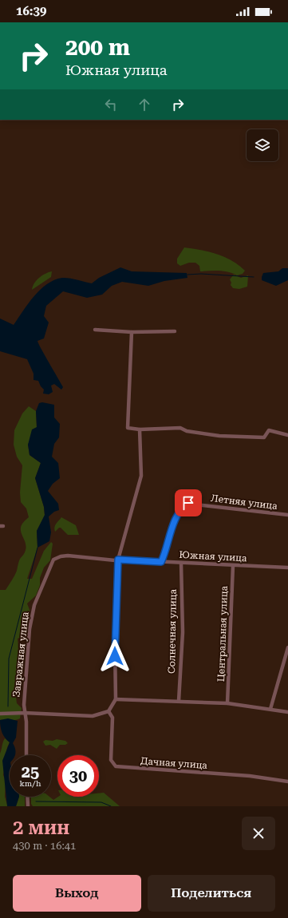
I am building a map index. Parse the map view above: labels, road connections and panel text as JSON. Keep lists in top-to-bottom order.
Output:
{
  "streets": {
    "street": [
      "Летняя улица",
      "Южная улица",
      "Солнечная улица",
      "Центральная улица",
      "Завражная улица",
      "Дачная улица"
    ]
  },
  "crossings": [
    ["Летняя улица", "Южная улица"],
    ["Южная улица", "Солнечная улица"],
    ["Южная улица", "Центральная улица"],
    ["Южная улица", "Завражная улица"]
  ],
  "page": {
    "status": "16:39",
    "turn": ["200 m", "Южная улица"],
    "speed": "25 km/h",
    "limit": "30",
    "heading": ["2 мин", "430 m · 16:41"],
    "buttons": ["Выход", "Поделиться"]
  }
}
